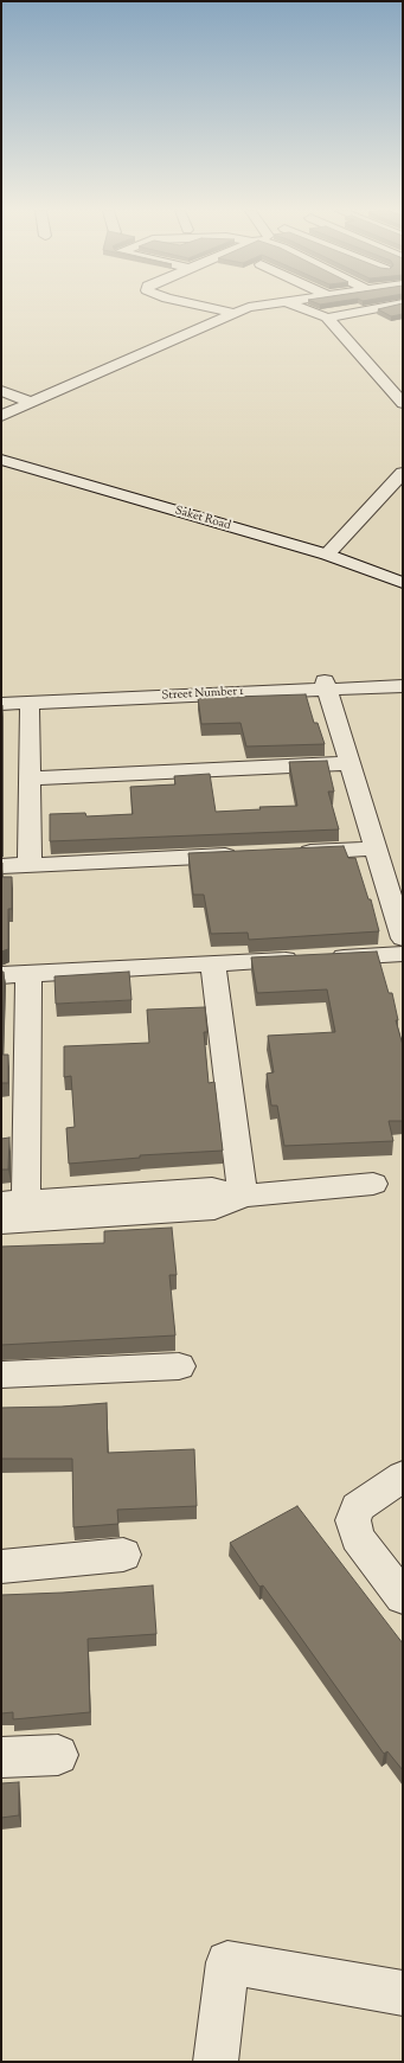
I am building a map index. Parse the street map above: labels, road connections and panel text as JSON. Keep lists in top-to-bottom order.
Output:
{
  "streets": {
    "street": ["Saket Road", "Street Number 1"]
  }
}
